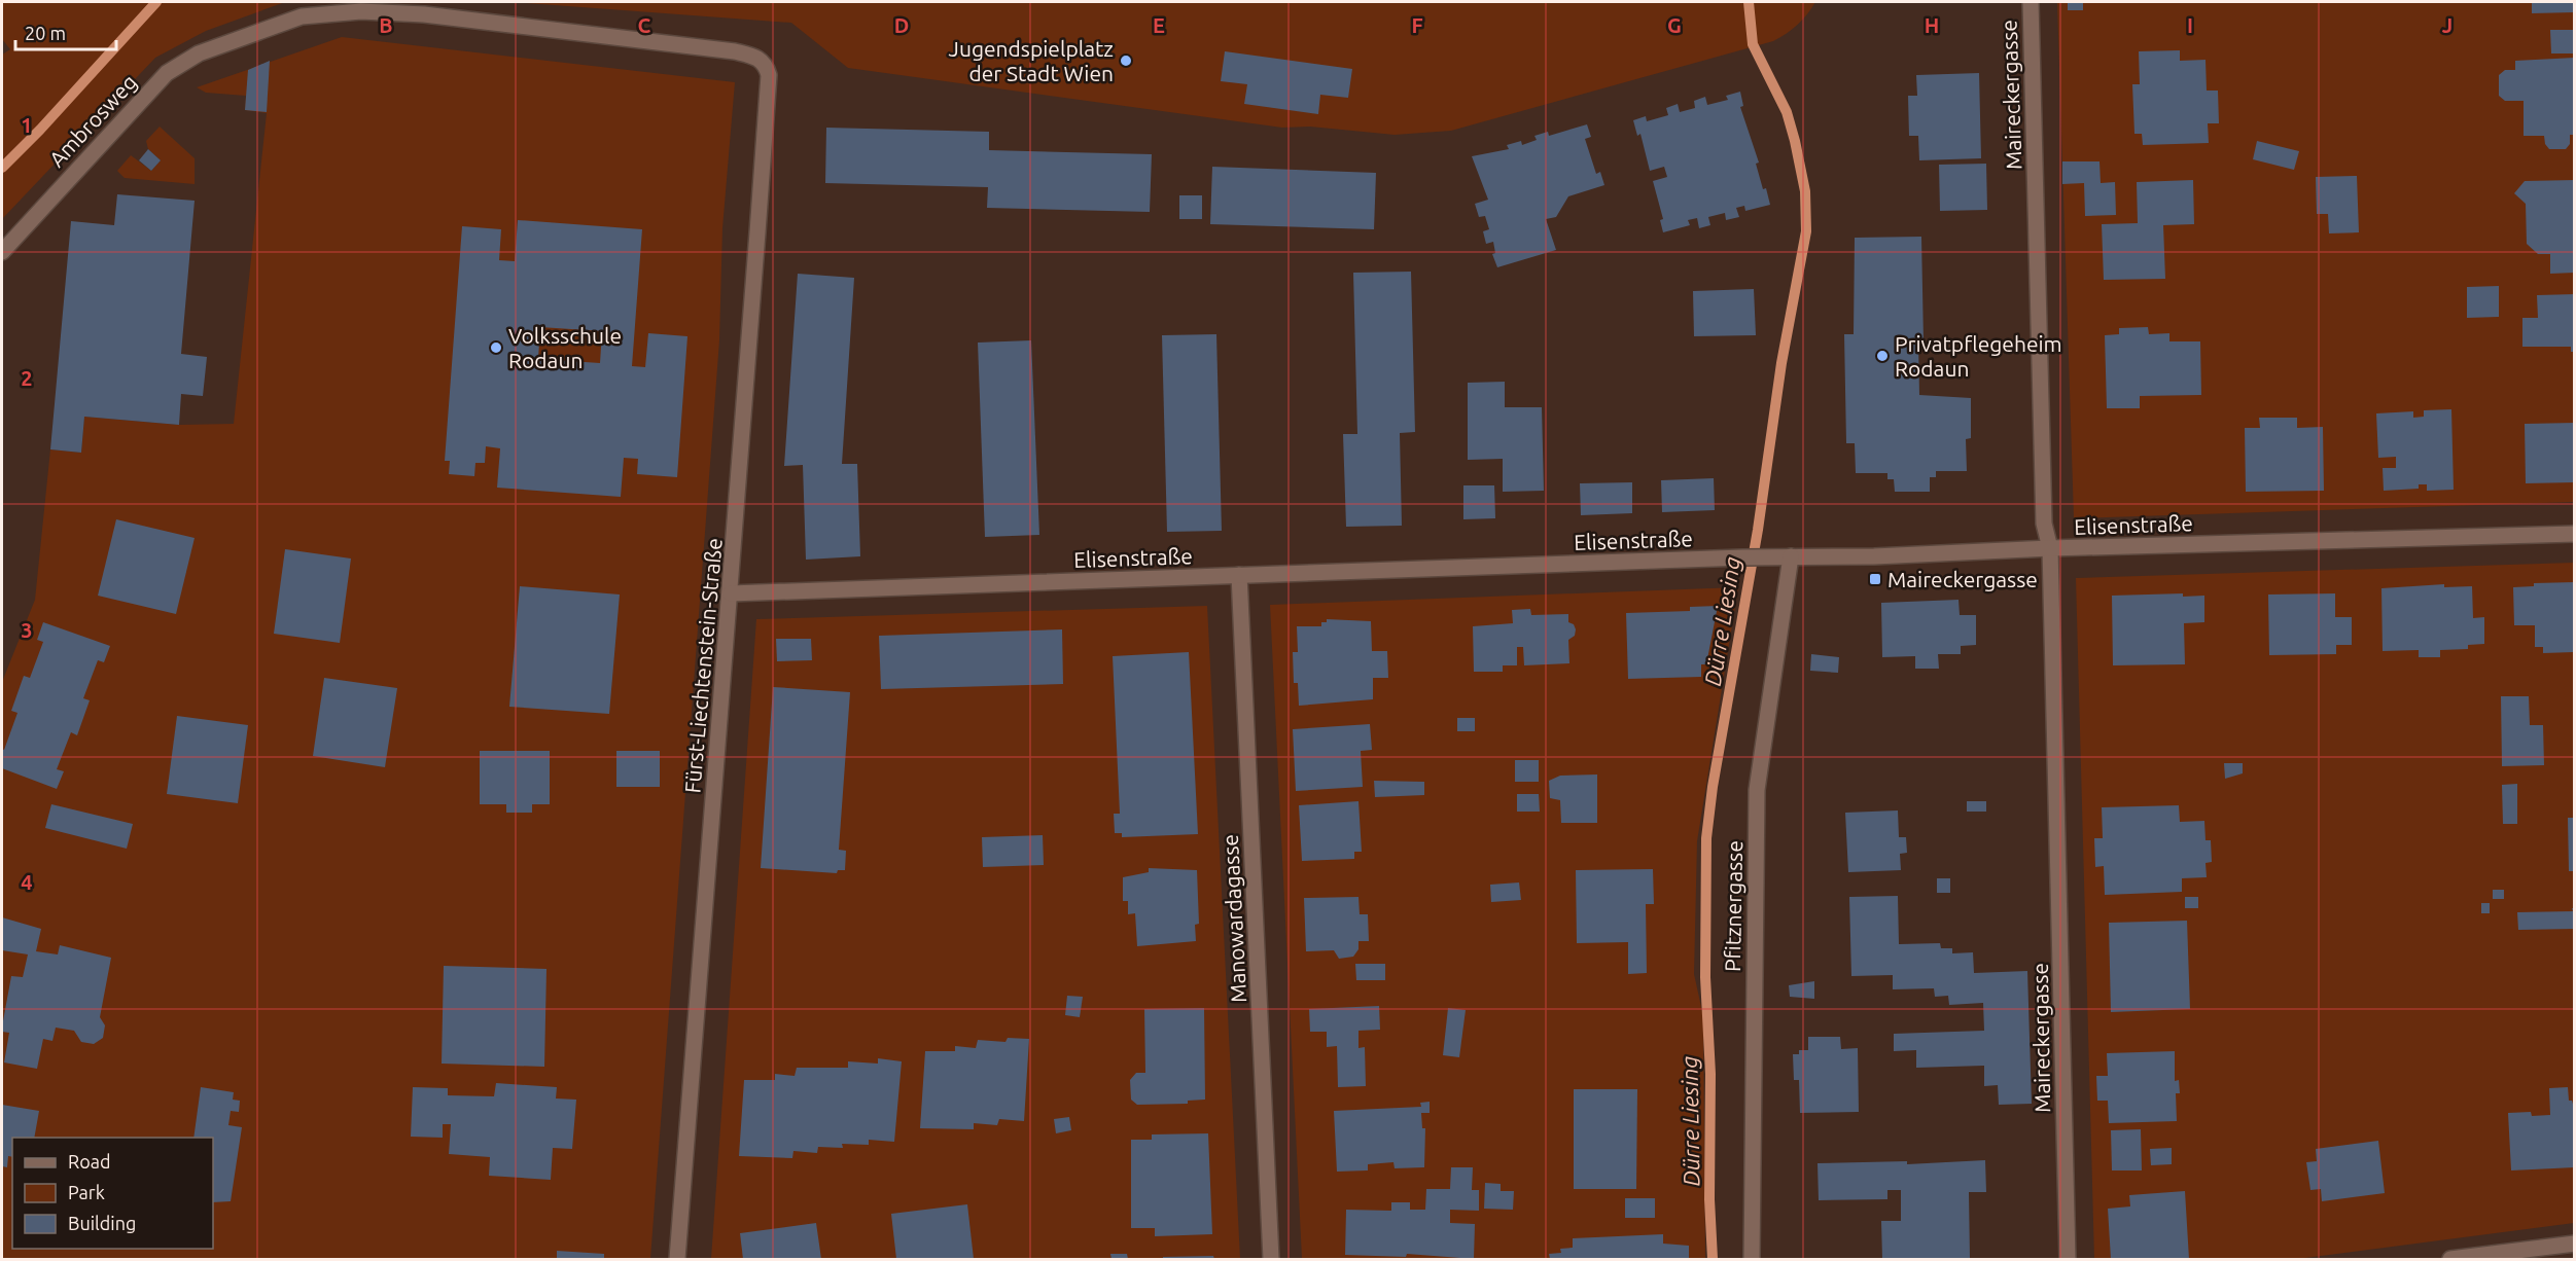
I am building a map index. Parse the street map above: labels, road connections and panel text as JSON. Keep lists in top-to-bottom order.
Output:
{
  "streets": {
    "street": [
      "Maireckergasse",
      "Ambrosweg",
      "Elisenstraße",
      "Fürst-Liechtenstein-Straße",
      "Pfitznergasse",
      "Manowardagasse"
    ]
  },
  "crossings": [
    ["Maireckergasse", "Elisenstraße"],
    ["Ambrosweg", "Fürst-Liechtenstein-Straße"],
    ["Elisenstraße", "Fürst-Liechtenstein-Straße"],
    ["Elisenstraße", "Pfitznergasse"],
    ["Elisenstraße", "Manowardagasse"]
  ],
  "water": ["Dürre Liesing"],
  "places": {
    "other": ["Jugendspielplatz der Stadt Wien", "Volksschule Rodaun", "Privatpflegeheim Rodaun"],
    "transit": ["Maireckergasse"]
  },
  "legend": ["Road", "Park", "Building"],
  "scale_bar": "20 m",
  "grid": {
    "columns": [
      "B",
      "C",
      "D",
      "E",
      "F",
      "G",
      "H",
      "I",
      "J"
    ],
    "rows": [
      "1",
      "2",
      "3",
      "4"
    ]
  }
}
